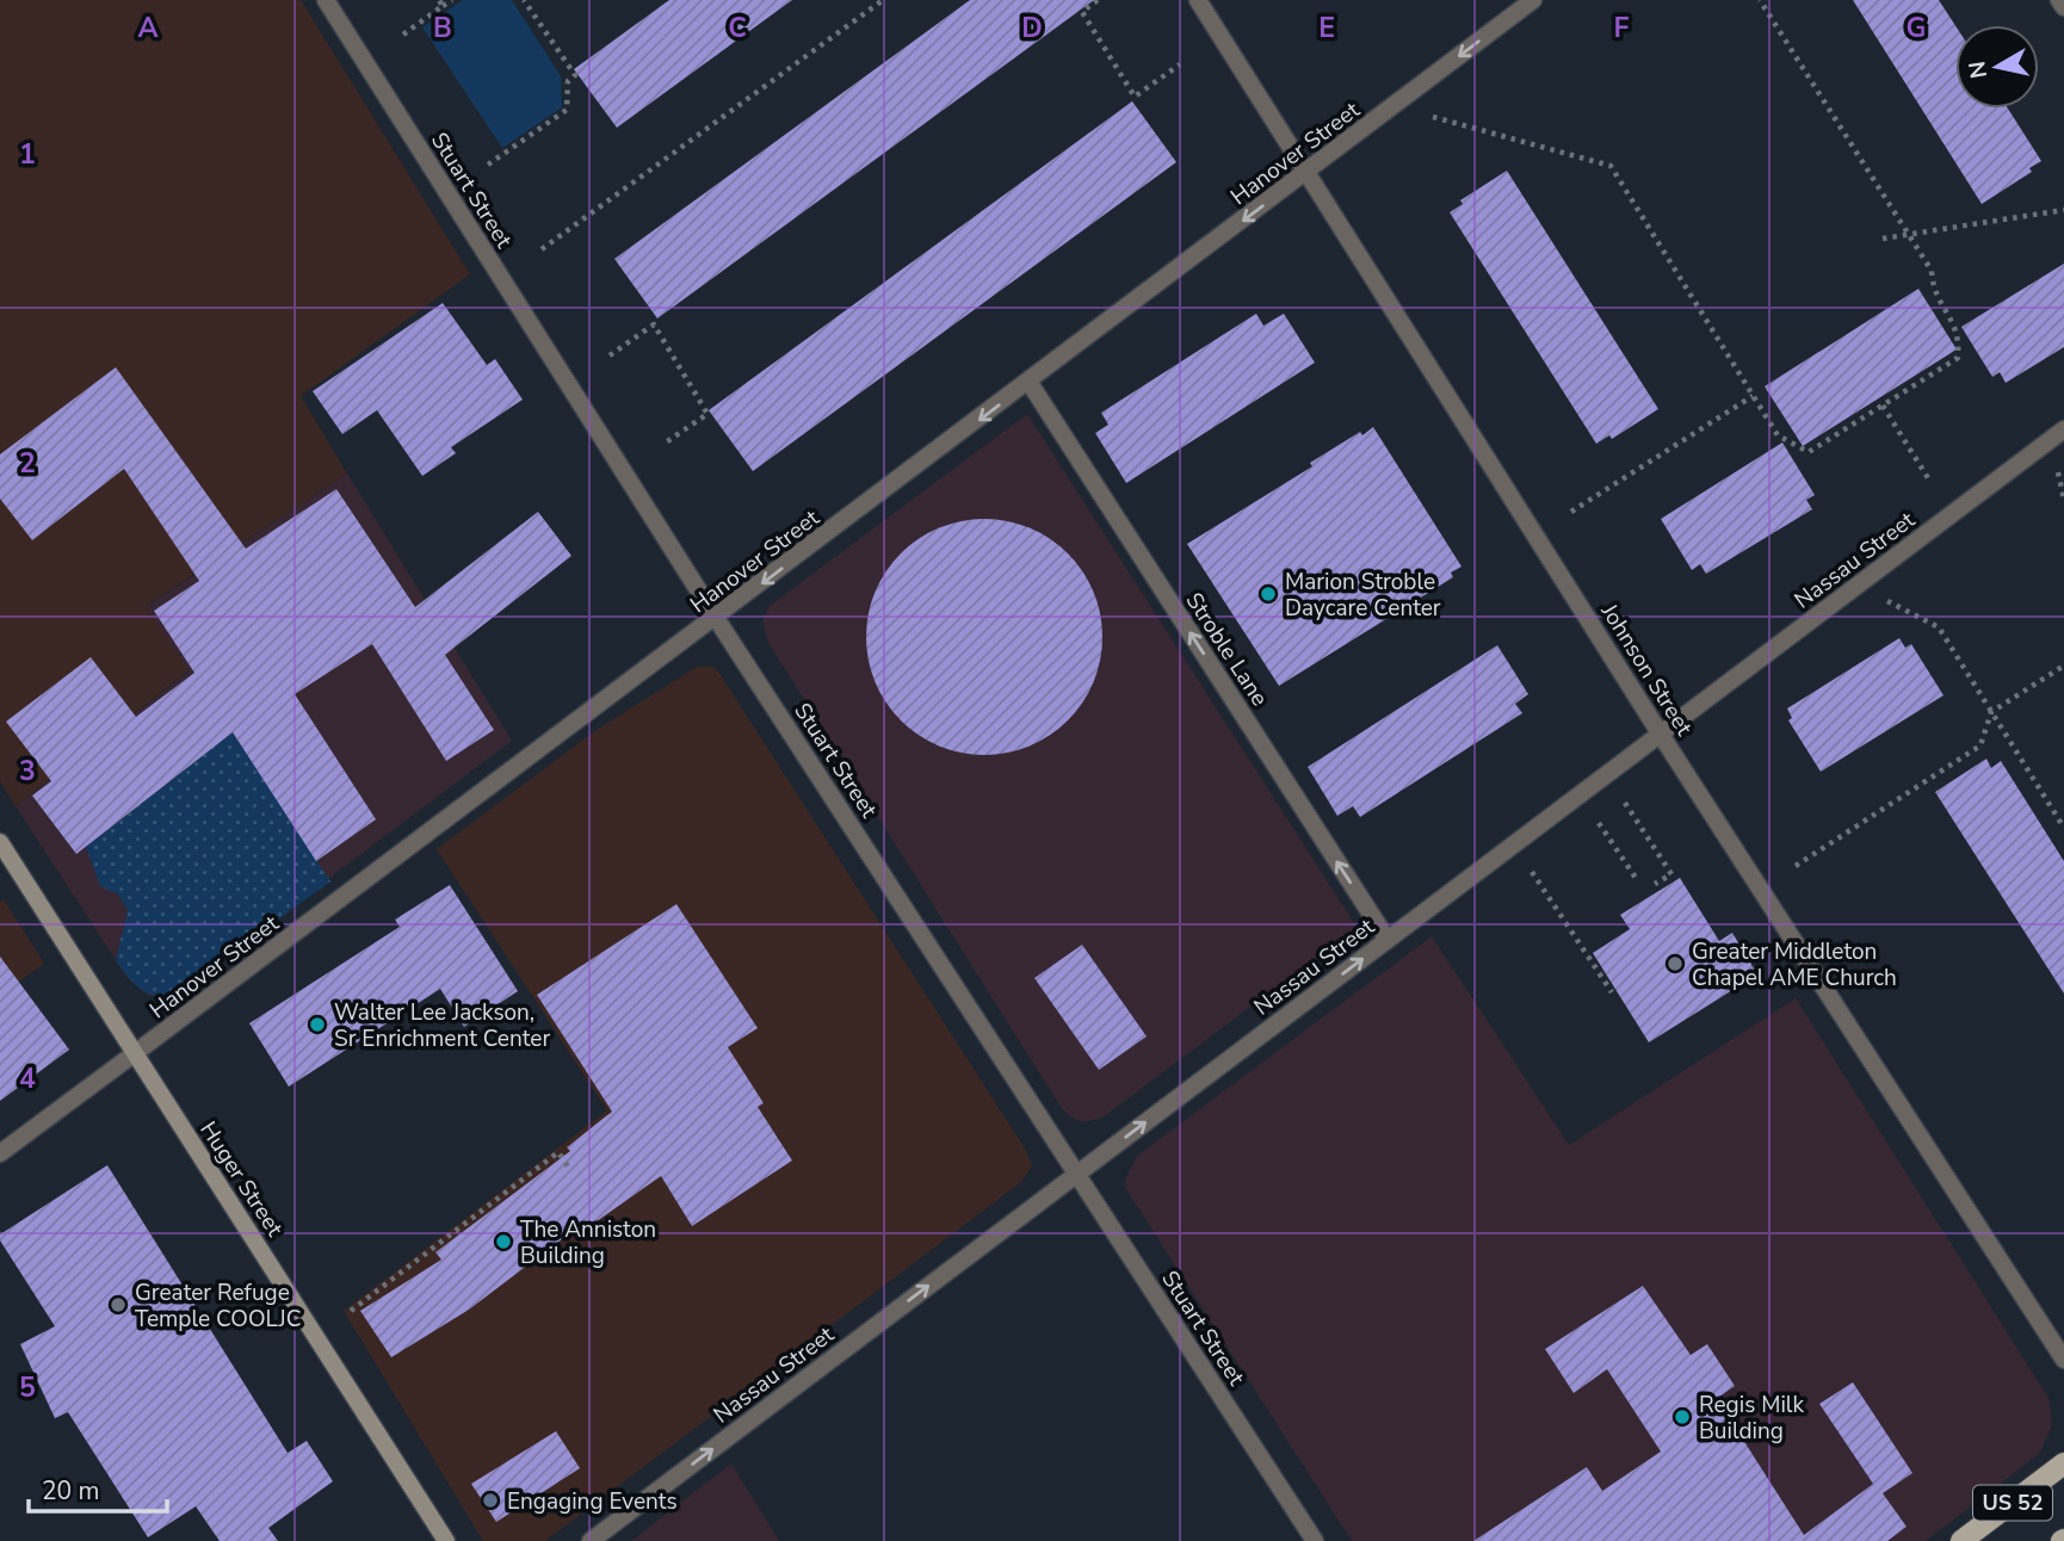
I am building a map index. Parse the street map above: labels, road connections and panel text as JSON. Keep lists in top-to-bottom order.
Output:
{
  "streets": {
    "main road": ["US 52"],
    "street": [
      "Hanover Street",
      "Stuart Street",
      "Nassau Street",
      "Stroble Lane",
      "Johnson Street",
      "Huger Street"
    ]
  },
  "crossings": [
    ["Hanover Street", "Stuart Street"],
    ["Hanover Street", "Stroble Lane"],
    ["Hanover Street", "Johnson Street"],
    ["Hanover Street", "Huger Street"],
    ["Stuart Street", "Nassau Street"],
    ["Nassau Street", "Stroble Lane"],
    ["Nassau Street", "Johnson Street"]
  ],
  "one_way": ["Hanover Street", "Nassau Street", "Stroble Lane"],
  "places": [
    "Marion Stroble Daycare Center",
    "Greater Middleton Chapel AME Church",
    "Walter Lee Jackson, Sr Enrichment Center",
    "The Anniston Building",
    "Greater Refuge Temple COOLJC",
    "Regis Milk Building",
    "Engaging Events"
  ],
  "scale_bar": "20 m",
  "north": "left",
  "grid": {
    "columns": [
      "A",
      "B",
      "C",
      "D",
      "E",
      "F",
      "G"
    ],
    "rows": [
      "1",
      "2",
      "3",
      "4",
      "5"
    ]
  }
}
